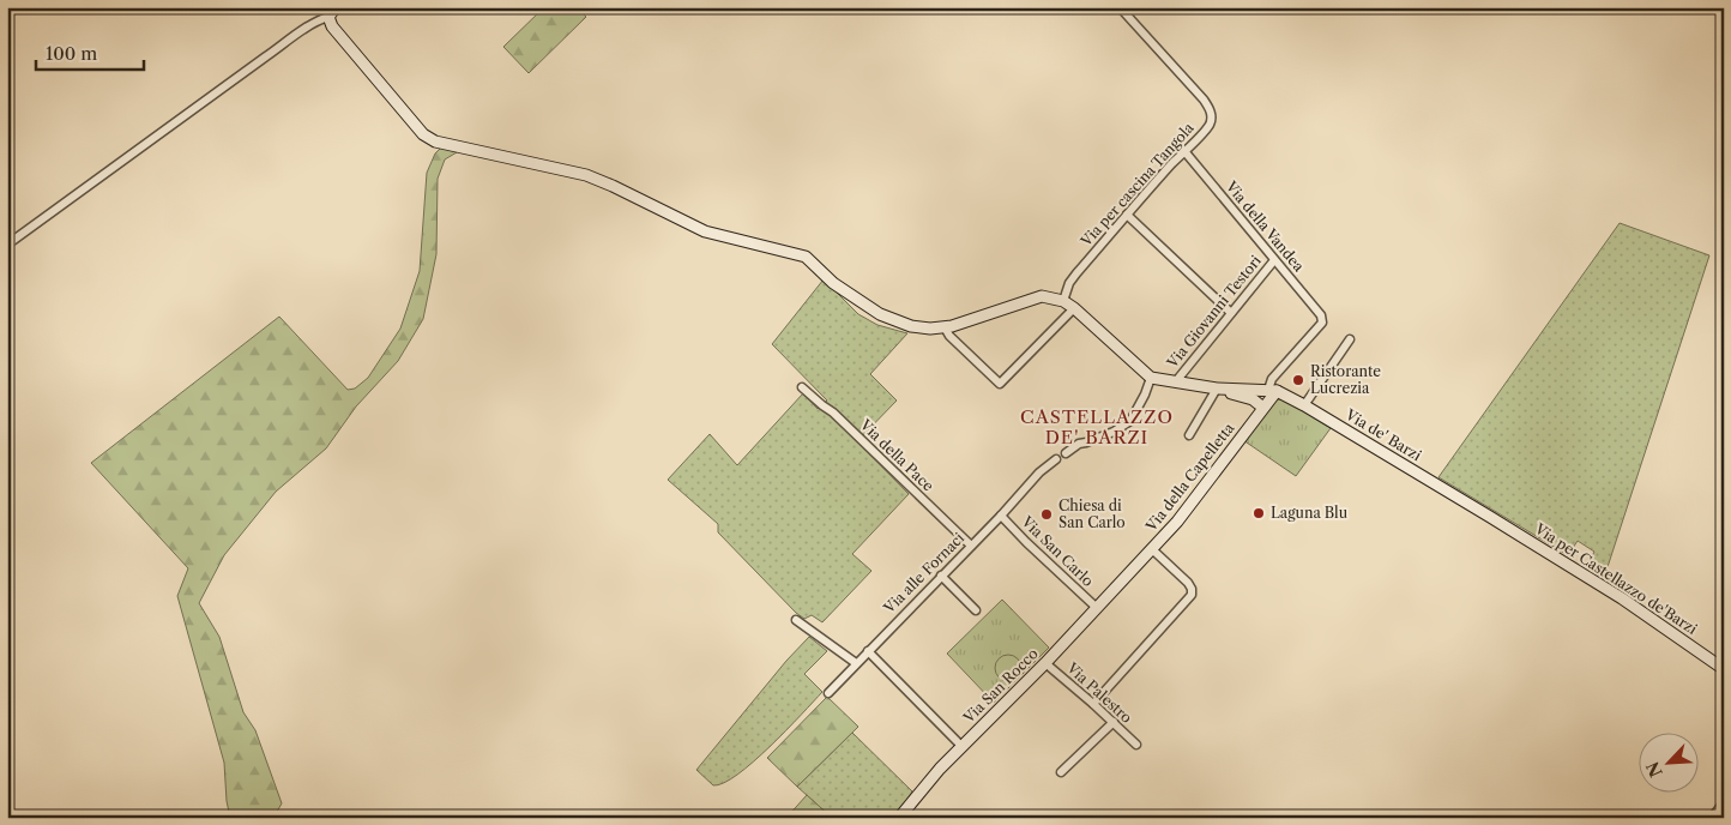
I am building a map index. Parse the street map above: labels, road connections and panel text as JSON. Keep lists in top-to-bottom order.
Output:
{
  "streets": {
    "street": [
      "Via per cascina Tangola",
      "Via della Vandea",
      "Via Giovanni Testori",
      "Via de' Barzi",
      "Via della Pace",
      "Via della Capelletta",
      "Via San Carlo",
      "Via alle Fornaci",
      "Via per Castellazzo de'Barzi",
      "Via San Rocco",
      "Via Palestro"
    ]
  },
  "crossings": [
    ["Via per cascina Tangola", "Via della Vandea"],
    ["Via della Vandea", "Via Giovanni Testori"],
    ["Via della Vandea", "Via de' Barzi"],
    ["Via della Vandea", "Via della Capelletta"],
    ["Via de' Barzi", "Via della Capelletta"],
    ["Via de' Barzi", "Via per Castellazzo de'Barzi"],
    ["Via della Pace", "Via alle Fornaci"],
    ["Via della Capelletta", "Via San Carlo"],
    ["Via della Capelletta", "Via San Rocco"],
    ["Via San Carlo", "Via alle Fornaci"],
    ["Via San Carlo", "Via San Rocco"],
    ["Via San Rocco", "Via Palestro"]
  ],
  "districts": ["CASTELLAZZO DE' BARZI"],
  "places": ["Ristorante Lucrezia", "Laguna Blu", "Chiesa di San Carlo"],
  "scale_bar": "100 m",
  "north": "bottom left"
}
